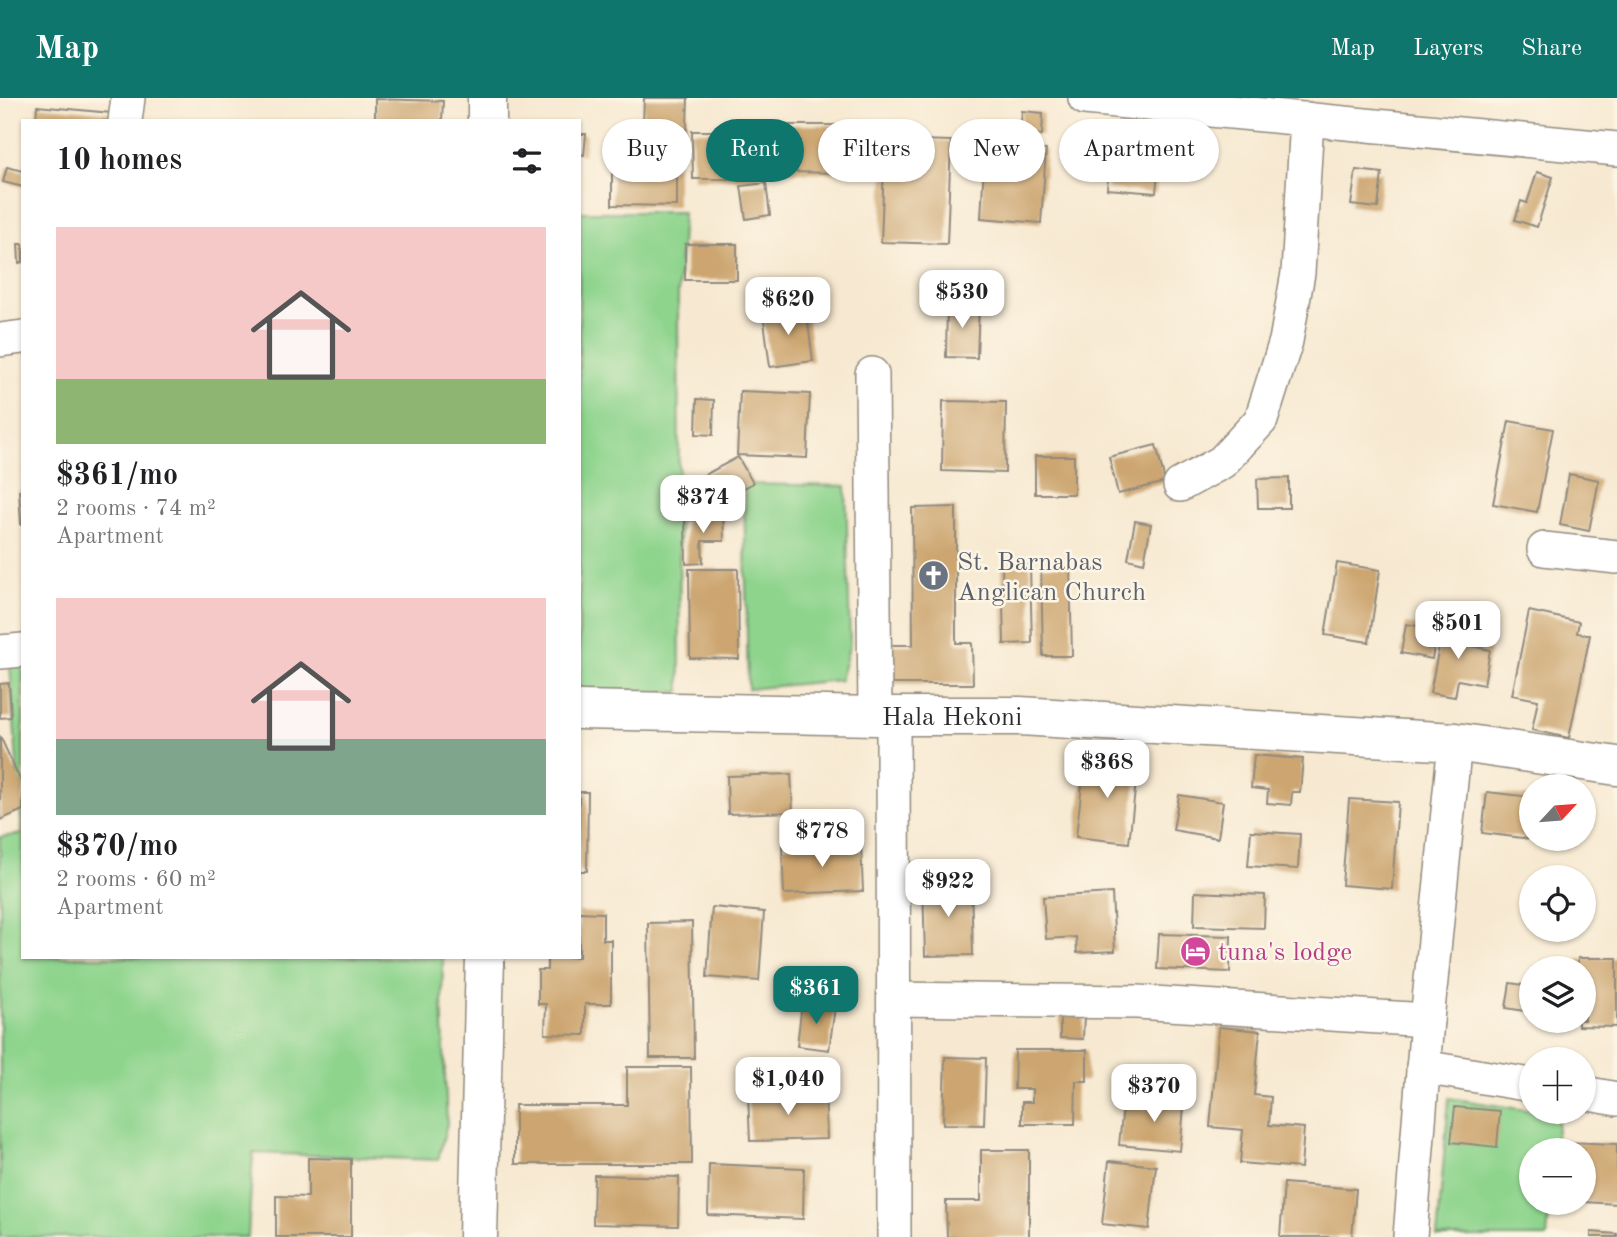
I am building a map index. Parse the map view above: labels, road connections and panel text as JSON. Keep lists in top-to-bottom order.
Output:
{
  "streets": {
    "street": ["Hala Hekoni"]
  },
  "places": {
    "church": ["St. Barnabas Anglican Church"],
    "hotel": ["tuna's lodge"]
  },
  "north": "top right",
  "page": {
    "header": "Map",
    "nav": ["Map", "Layers", "Share"],
    "chip": [
      "Buy",
      "Rent",
      "Filters",
      "New",
      "Apartment"
    ],
    "heading": "10 homes",
    "list": [
      {
        "name": "$361/mo",
        "note": "2 rooms · 74 m² · Apartment"
      },
      {
        "name": "$370/mo",
        "note": "2 rooms · 60 m² · Apartment"
      }
    ],
    "price": [
      "$530",
      "$620",
      "$374",
      "$501",
      "$368",
      "$778",
      "$922",
      "$361",
      "$1,040",
      "$370"
    ],
    "map_buttons": ["+", "−"]
  }
}
